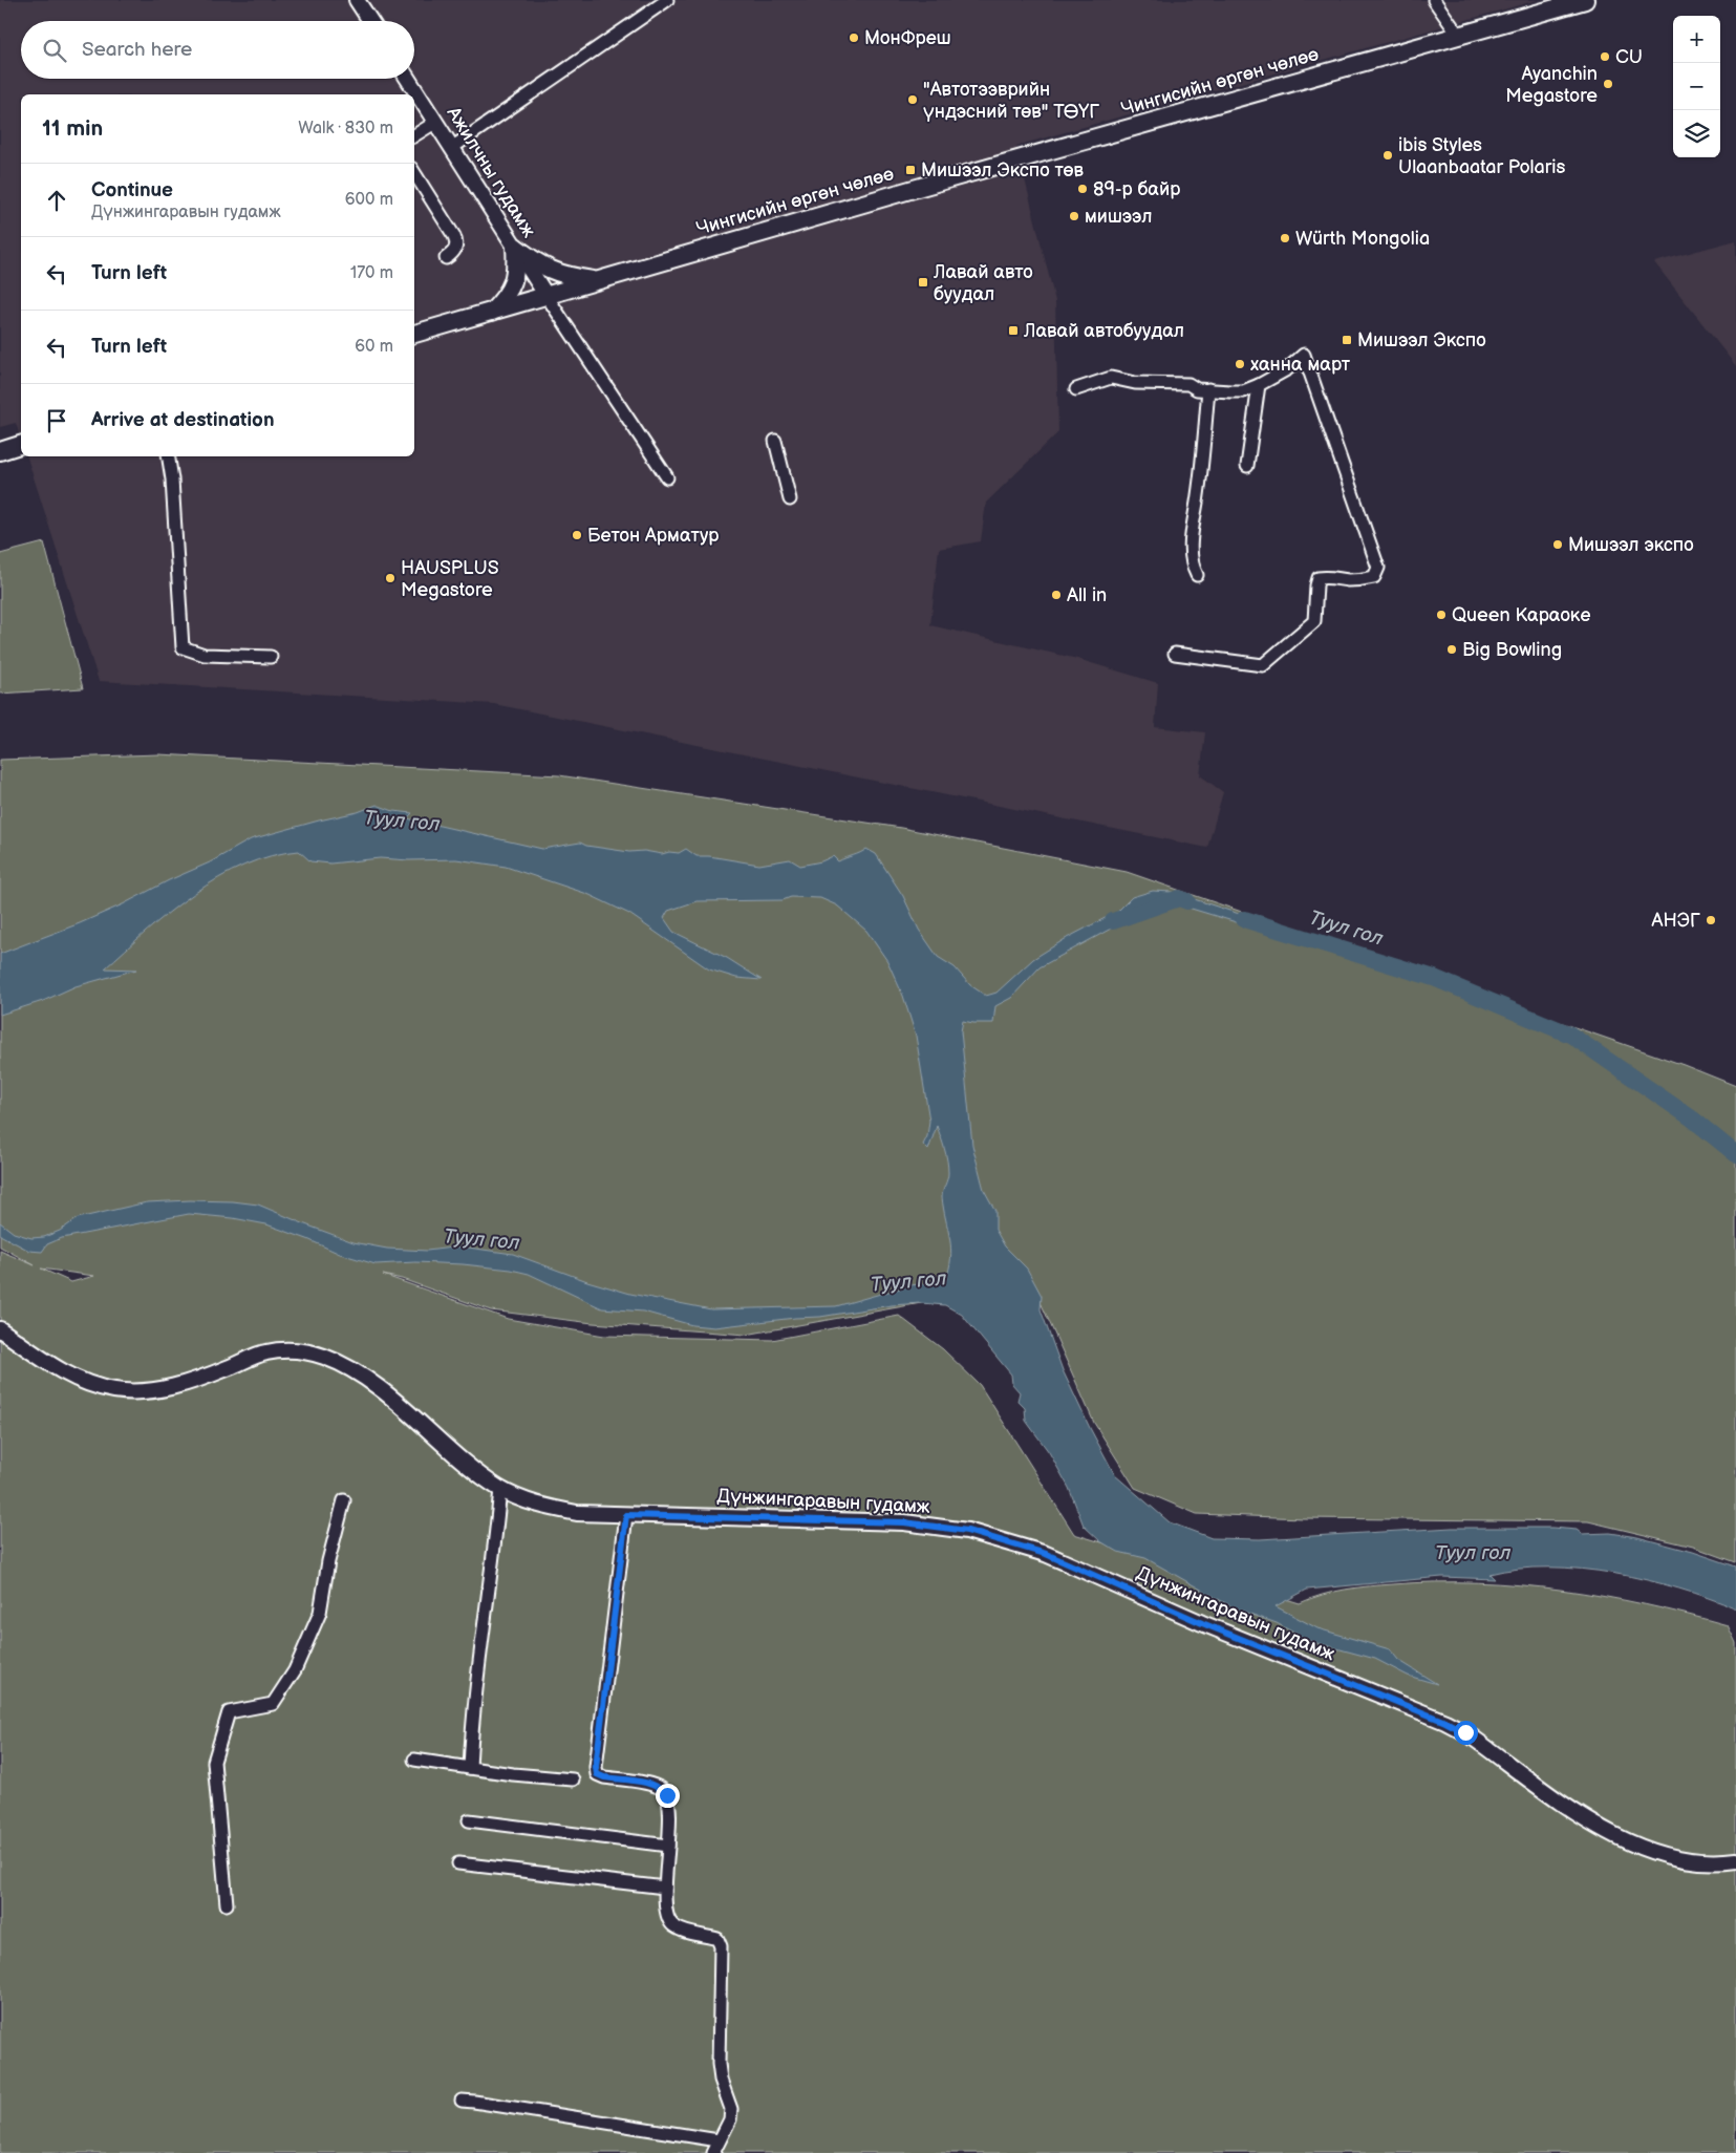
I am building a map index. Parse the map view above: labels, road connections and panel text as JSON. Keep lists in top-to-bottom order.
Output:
{
  "streets": {
    "highway": ["Чингисийн өргөн чөлөө"],
    "main road": ["Ажилчны гудамж", "Дүнжингаравын гудамж"]
  },
  "crossings": [
    ["Чингисийн өргөн чөлөө", "Ажилчны гудамж"]
  ],
  "water": ["Туул гол"],
  "places": {
    "other": [
      "МонФреш",
      "CU",
      "Ayanchin Megastore",
      "\"Автотээврийн үндэсний төв\" ТӨҮГ",
      "ibis Styles Ulaanbaatar Polaris",
      "89-р байр",
      "мишээл",
      "Würth Mongolia",
      "ханна март",
      "Бетон Арматур",
      "Мишээл экспо",
      "HAUSPLUS Megastore",
      "All in",
      "Queen Караоке",
      "Big Bowling",
      "АНЭГ"
    ],
    "transit": [
      "Мишээл Экспо төв",
      "Лавай авто буудал",
      "Лавай автобуудал",
      "Мишээл Экспо"
    ]
  },
  "page": {
    "map_buttons": ["+", "−"],
    "search": "Search here",
    "heading": ["11 min", "Walk · 830 m"],
    "list": [
      ["Continue", "Дүнжингаравын гудамж", "600 m"],
      ["Turn left", "170 m"],
      ["Turn left", "60 m"],
      "Arrive at destination"
    ]
  }
}
